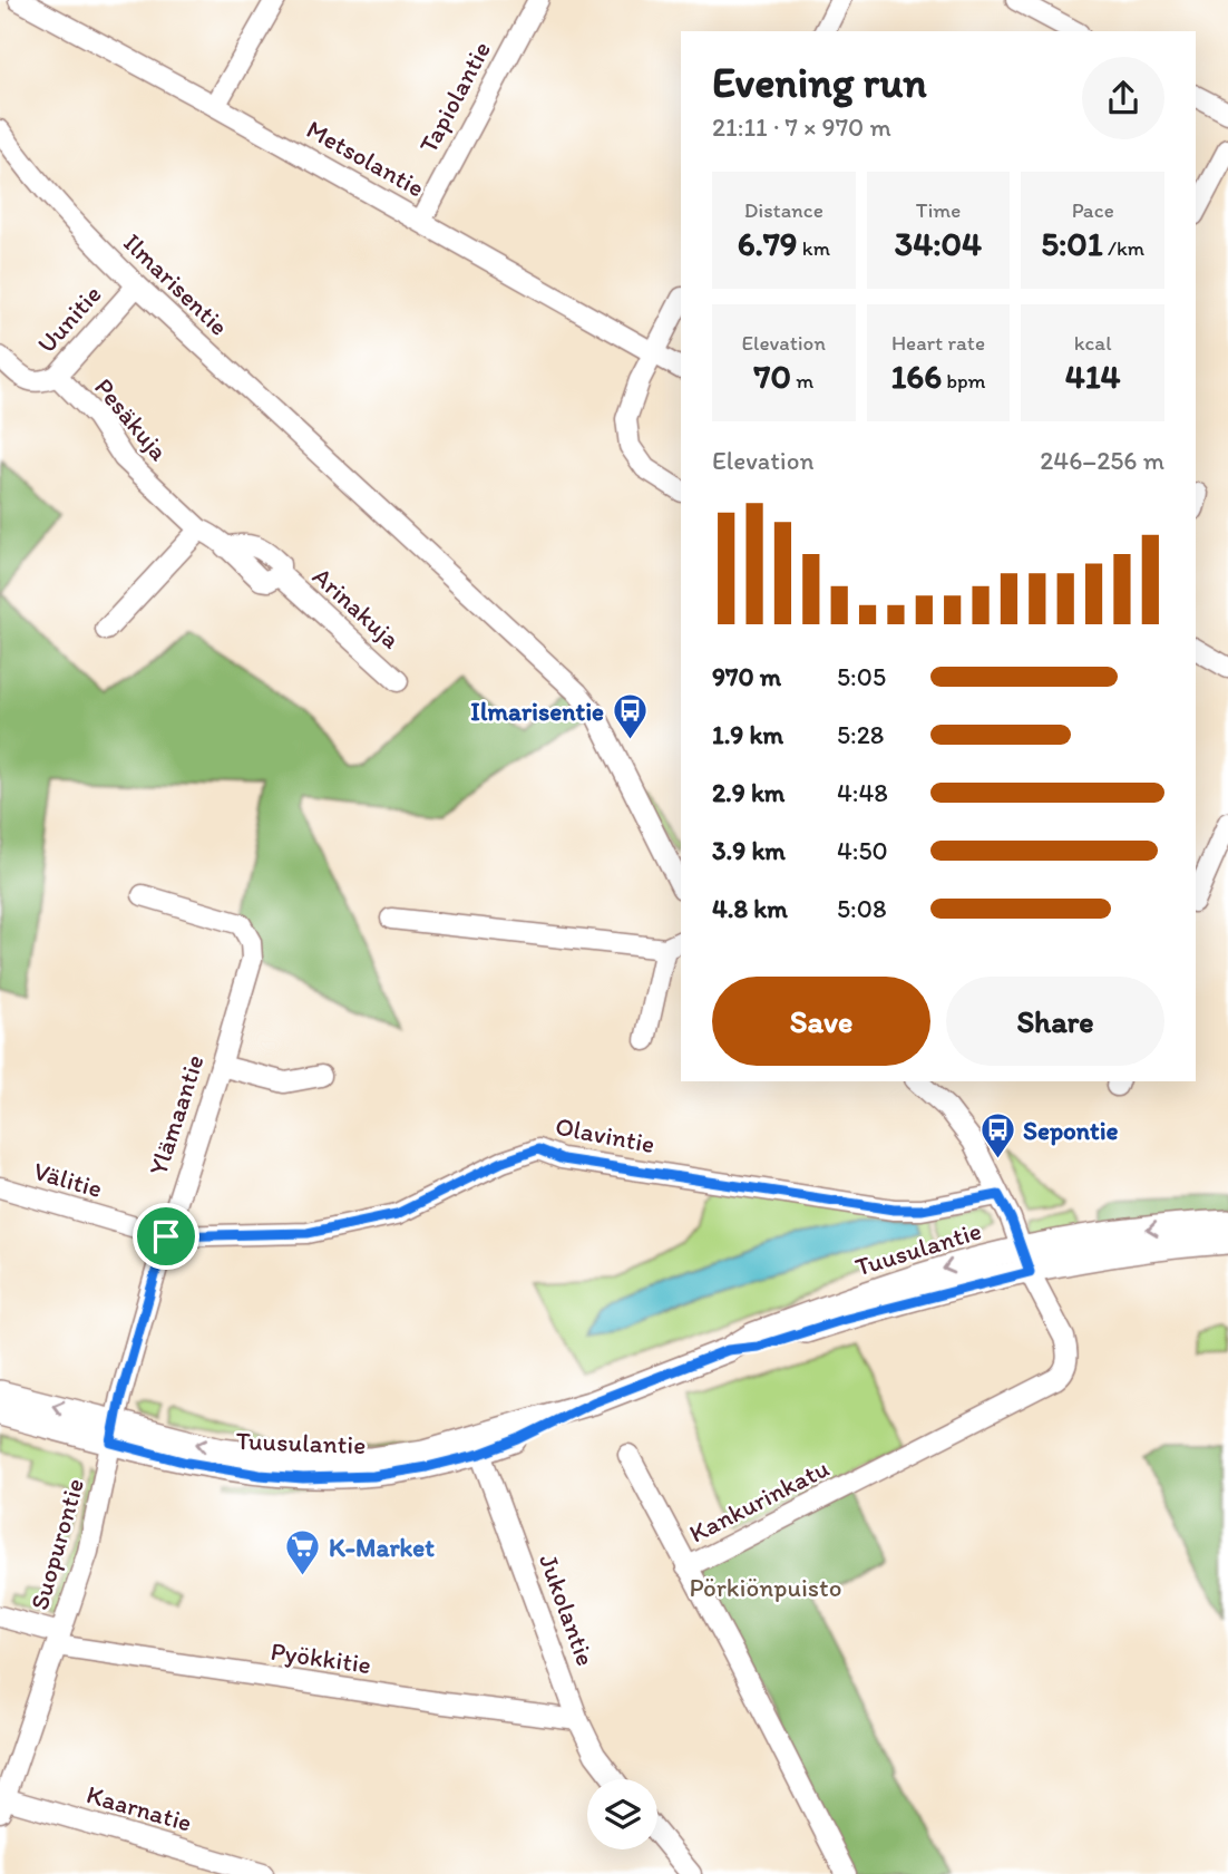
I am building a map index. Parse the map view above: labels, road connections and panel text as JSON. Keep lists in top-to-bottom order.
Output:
{
  "streets": {
    "main road": ["Tuusulantie"],
    "street": [
      "Tapiolantie",
      "Metsolantie",
      "Ilmarisentie",
      "Uunitie",
      "Pesäkuja",
      "Arinakuja",
      "Ylämaantie",
      "Olavintie",
      "Välitie",
      "Kankurinkatu",
      "Suopurontie",
      "Jukolantie",
      "Pyökkitie",
      "Kaarnatie"
    ]
  },
  "crossings": [
    ["Tapiolantie", "Metsolantie"],
    ["Ilmarisentie", "Uunitie"],
    ["Uunitie", "Pesäkuja"],
    ["Pesäkuja", "Arinakuja"],
    ["Ylämaantie", "Olavintie"],
    ["Ylämaantie", "Välitie"],
    ["Ylämaantie", "Tuusulantie"],
    ["Ylämaantie", "Suopurontie"],
    ["Olavintie", "Välitie"],
    ["Tuusulantie", "Kankurinkatu"],
    ["Tuusulantie", "Suopurontie"],
    ["Tuusulantie", "Jukolantie"],
    ["Suopurontie", "Pyökkitie"],
    ["Suopurontie", "Kaarnatie"],
    ["Jukolantie", "Pyökkitie"]
  ],
  "parks": ["Pörkiönpuisto"],
  "places": {
    "bus stop": ["Ilmarisentie", "Sepontie"],
    "supermarket": ["K-Market"]
  },
  "page": {
    "heading": ["Evening run", "21:11 · 7 × 970 m"],
    "stats": [
      ["Distance", "6.79 km"],
      ["Time", "34:04"],
      ["Pace", "5:01 /km"],
      ["Elevation", "70 m"],
      ["Heart rate", "166 bpm"],
      ["kcal", "414"]
    ],
    "chart": ["Elevation", "246–256 m"],
    "list": [
      {
        "name": "970 m",
        "note": "5:05"
      },
      {
        "name": "1.9 km",
        "note": "5:28"
      },
      {
        "name": "2.9 km",
        "note": "4:48"
      },
      {
        "name": "3.9 km",
        "note": "4:50"
      },
      {
        "name": "4.8 km",
        "note": "5:08"
      }
    ],
    "buttons": ["Save", "Share"]
  }
}
